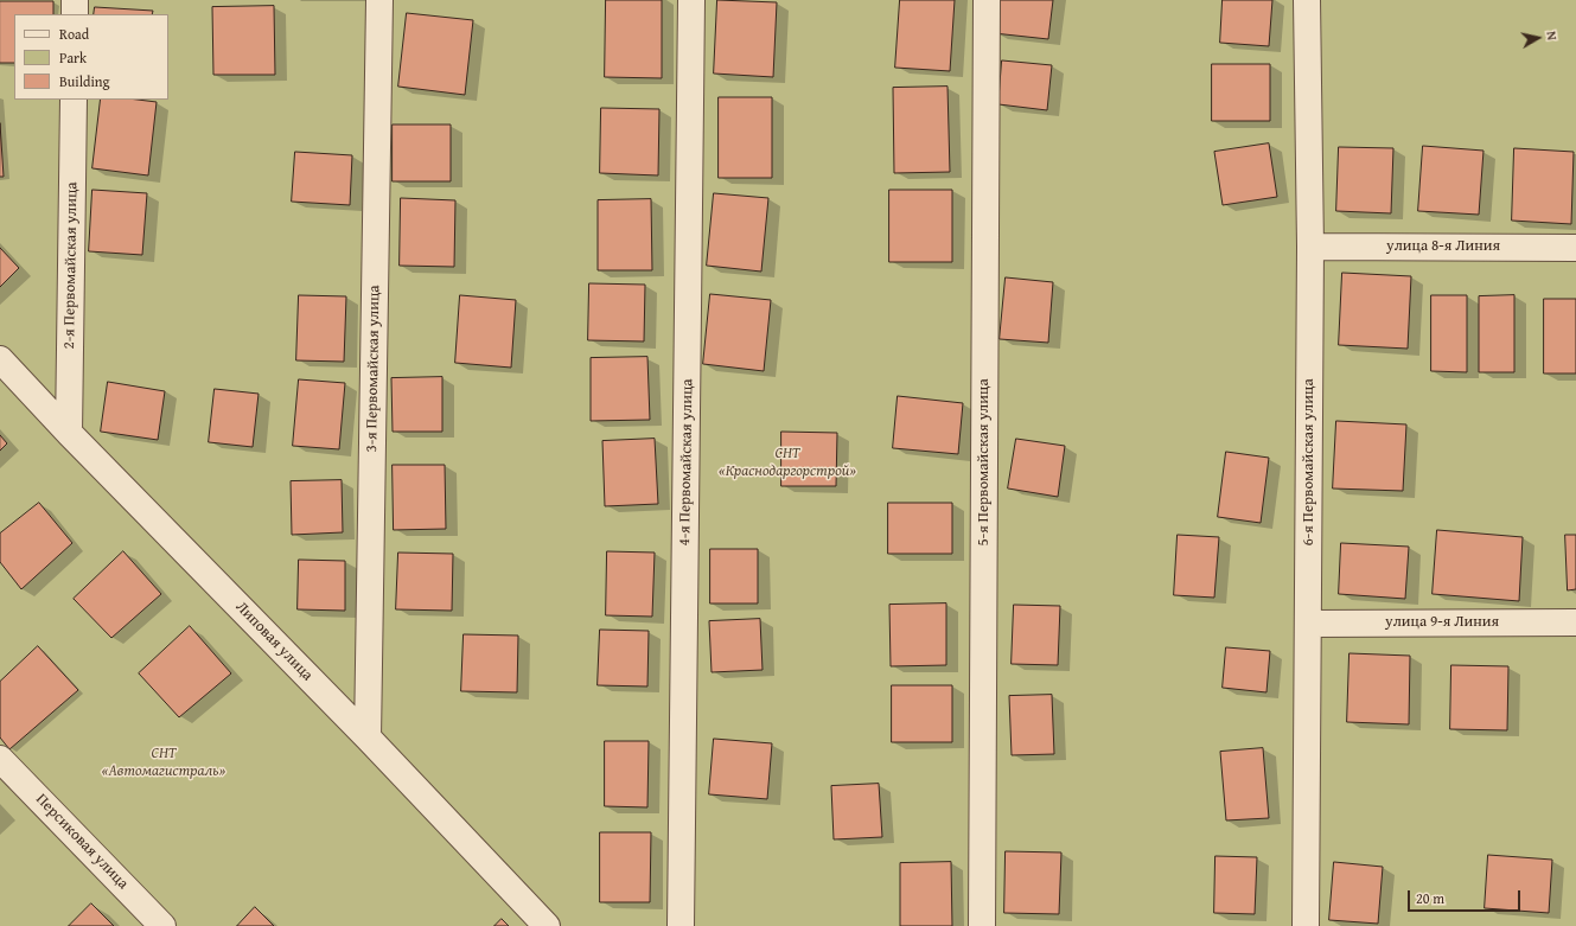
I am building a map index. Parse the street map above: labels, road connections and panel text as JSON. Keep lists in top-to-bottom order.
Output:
{
  "streets": {
    "street": [
      "улица 8-я Линия",
      "2-я Первомайская улица",
      "3-я Первомайская улица",
      "4-я Первомайская улица",
      "5-я Первомайская улица",
      "6-я Первомайская улица",
      "улица 9-я Линия",
      "Липовая улица",
      "Персиковая улица"
    ]
  },
  "crossings": [
    ["улица 8-я Линия", "6-я Первомайская улица"],
    ["2-я Первомайская улица", "Липовая улица"],
    ["3-я Первомайская улица", "Липовая улица"],
    ["6-я Первомайская улица", "улица 9-я Линия"]
  ],
  "parks": ["СНТ «Краснодаргорстрой»", "СНТ «Автомагистраль»"],
  "legend": ["Road", "Park", "Building"],
  "scale_bar": "20 m",
  "north": "right"
}
